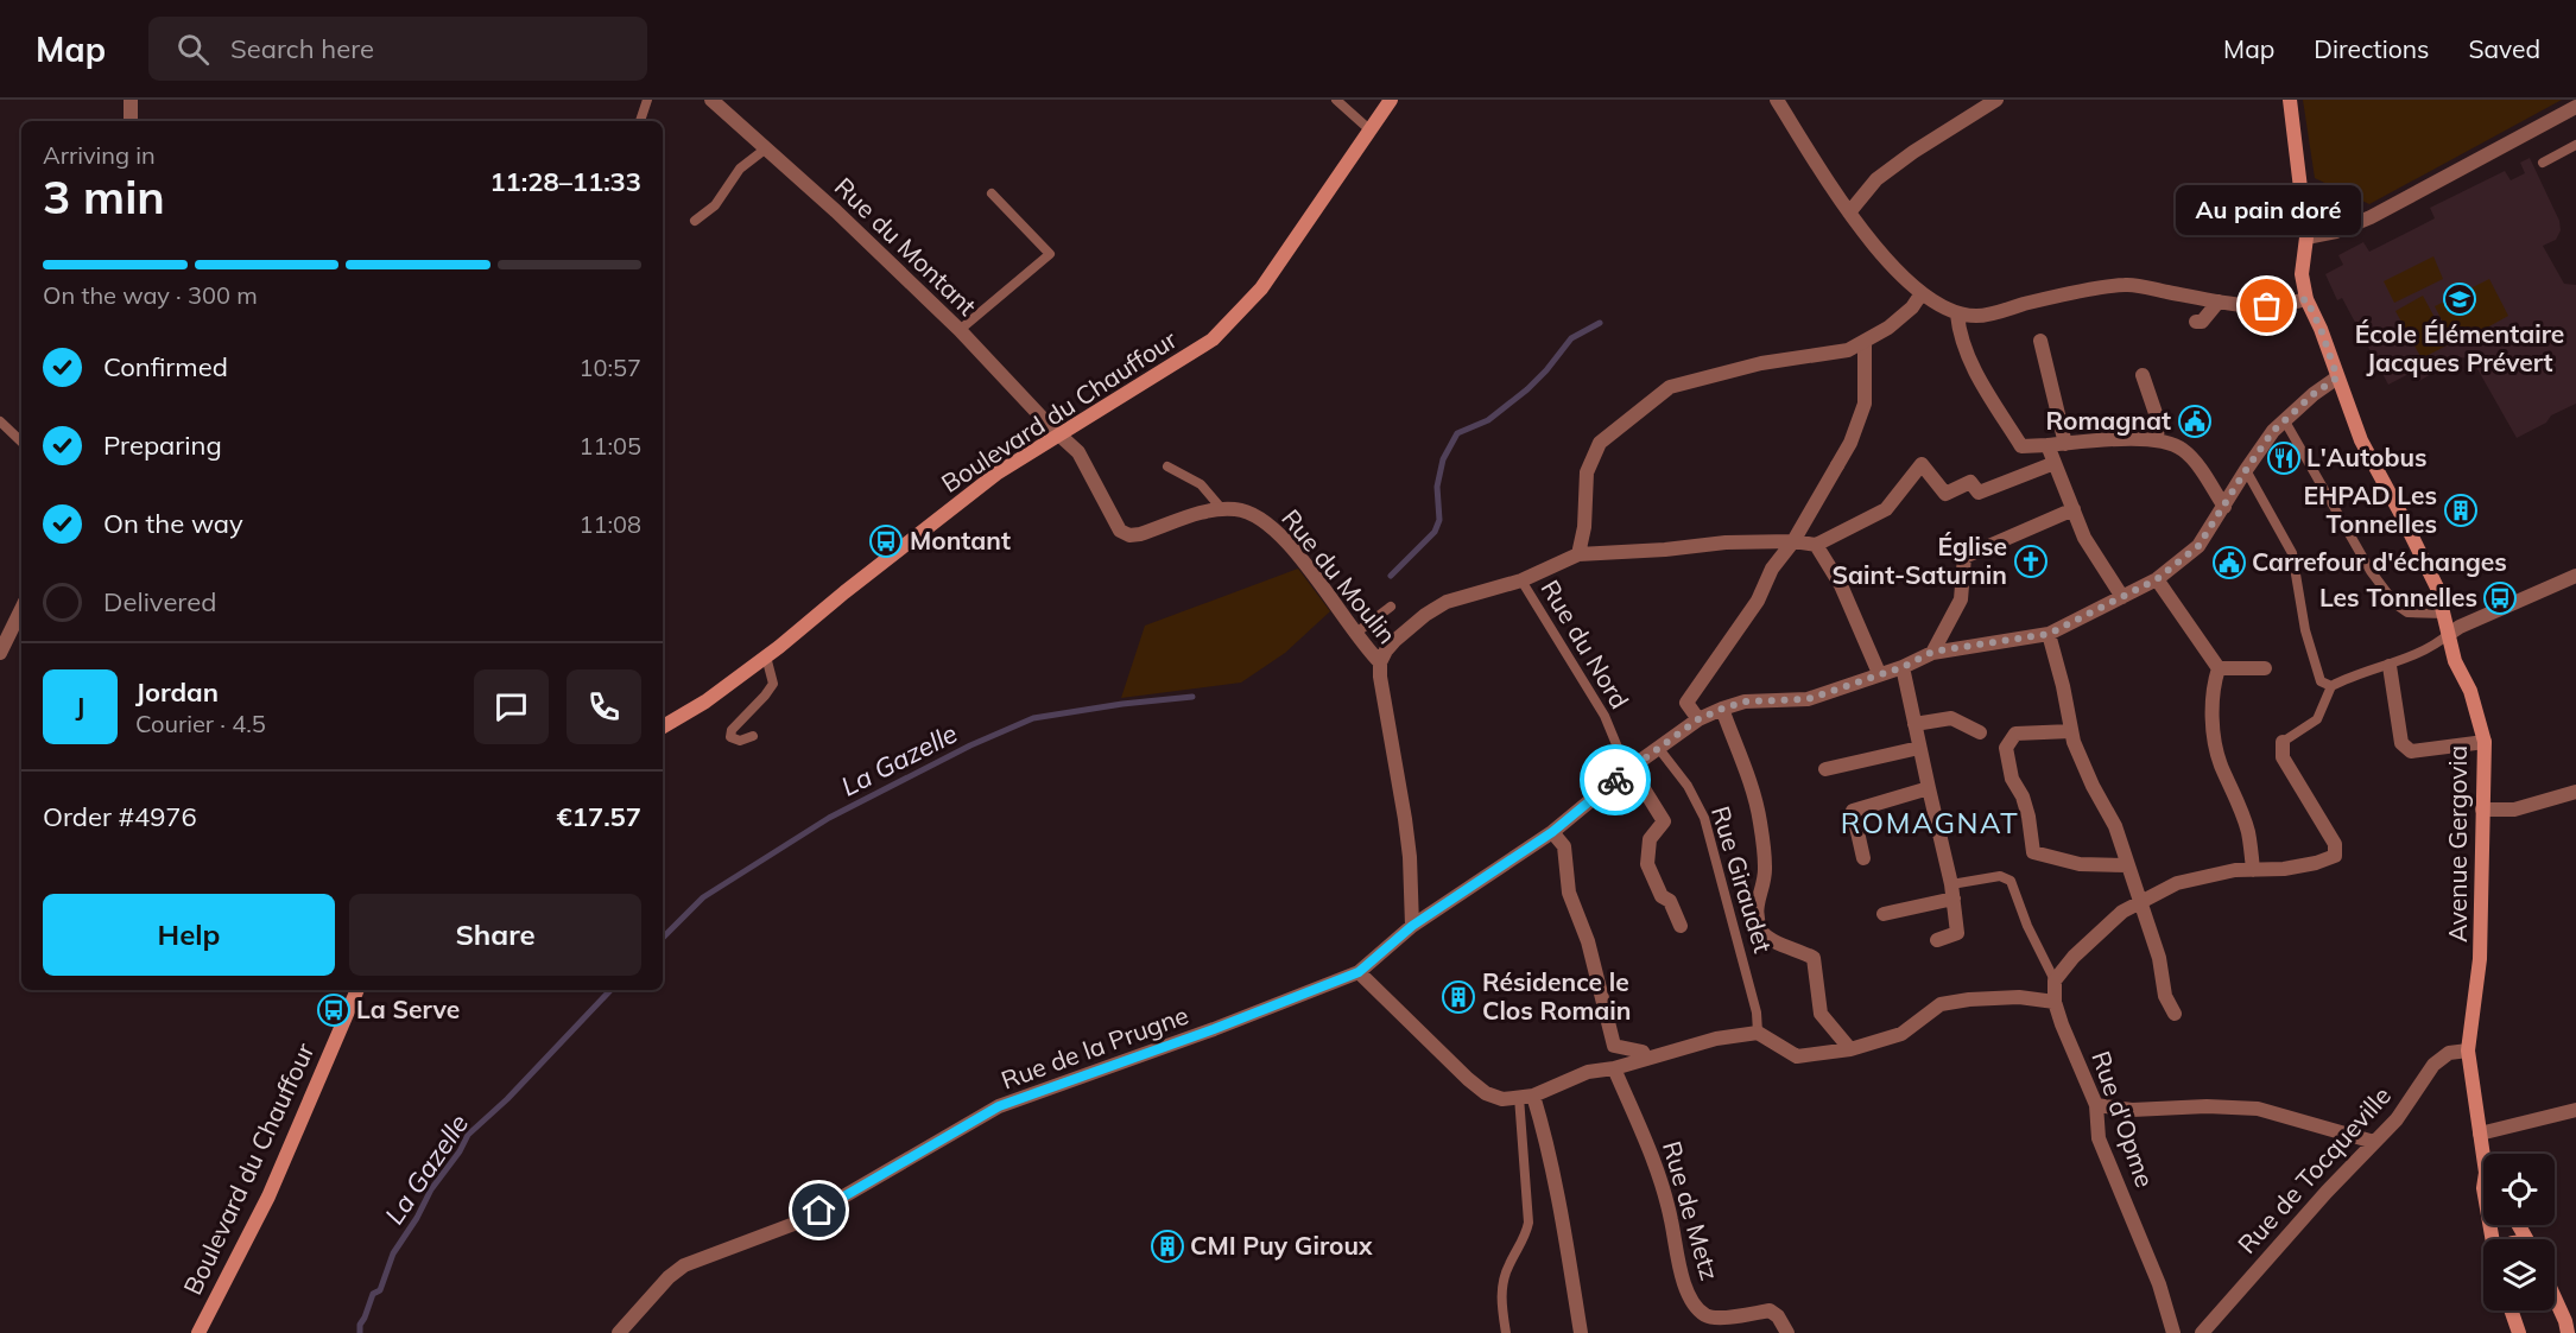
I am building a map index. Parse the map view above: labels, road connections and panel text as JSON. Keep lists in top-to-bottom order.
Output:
{
  "streets": {
    "main road": ["Boulevard du Chauffour", "Avenue Gergovia"],
    "street": [
      "Rue du Montant",
      "Rue du Moulin",
      "Rue de la Prugne",
      "Rue d'Opme",
      "Rue de Tocqueville",
      "Rue de Metz"
    ],
    "lane": ["Rue du Nord", "Rue Giraudet"]
  },
  "crossings": [
    ["Rue du Montant", "Boulevard du Chauffour"],
    ["Rue du Montant", "Rue du Moulin"],
    ["Boulevard du Chauffour", "Rue du Moulin"],
    ["Rue du Moulin", "Rue de la Prugne"],
    ["Rue du Nord", "Rue de la Prugne"],
    ["Avenue Gergovia", "Rue de la Prugne"],
    ["Avenue Gergovia", "Rue de Tocqueville"],
    ["Rue Giraudet", "Rue de la Prugne"]
  ],
  "districts": ["ROMAGNAT"],
  "water": ["La Gazelle"],
  "places": {
    "school or university": ["École Élémentaire Jacques Prévert"],
    "other": ["Au pain doré"],
    "public building": ["Romagnat", "Carrefour d'échanges"],
    "restaurant": ["L'Autobus"],
    "building": ["EHPAD Les Tonnelles", "Résidence le Clos Romain", "CMI Puy Giroux"],
    "bus stop": ["Montant", "Les Tonnelles", "La Serve"],
    "church": ["Église Saint-Saturnin"]
  },
  "page": {
    "header": "Map",
    "search": "Search here",
    "nav": ["Map", "Directions", "Saved"],
    "heading": ["3 min", "Arriving in", "11:28–11:33"],
    "panel": [
      "Jordan",
      "Courier · 4.5",
      "Order #4976",
      "€17.57"
    ],
    "bubble": "Au pain doré",
    "bar": "On the way · 300 m",
    "list": [
      ["Confirmed", "10:57"],
      ["Preparing", "11:05"],
      ["On the way", "11:08"],
      "Delivered"
    ],
    "round": "J",
    "buttons": ["Help", "Share"]
  }
}
